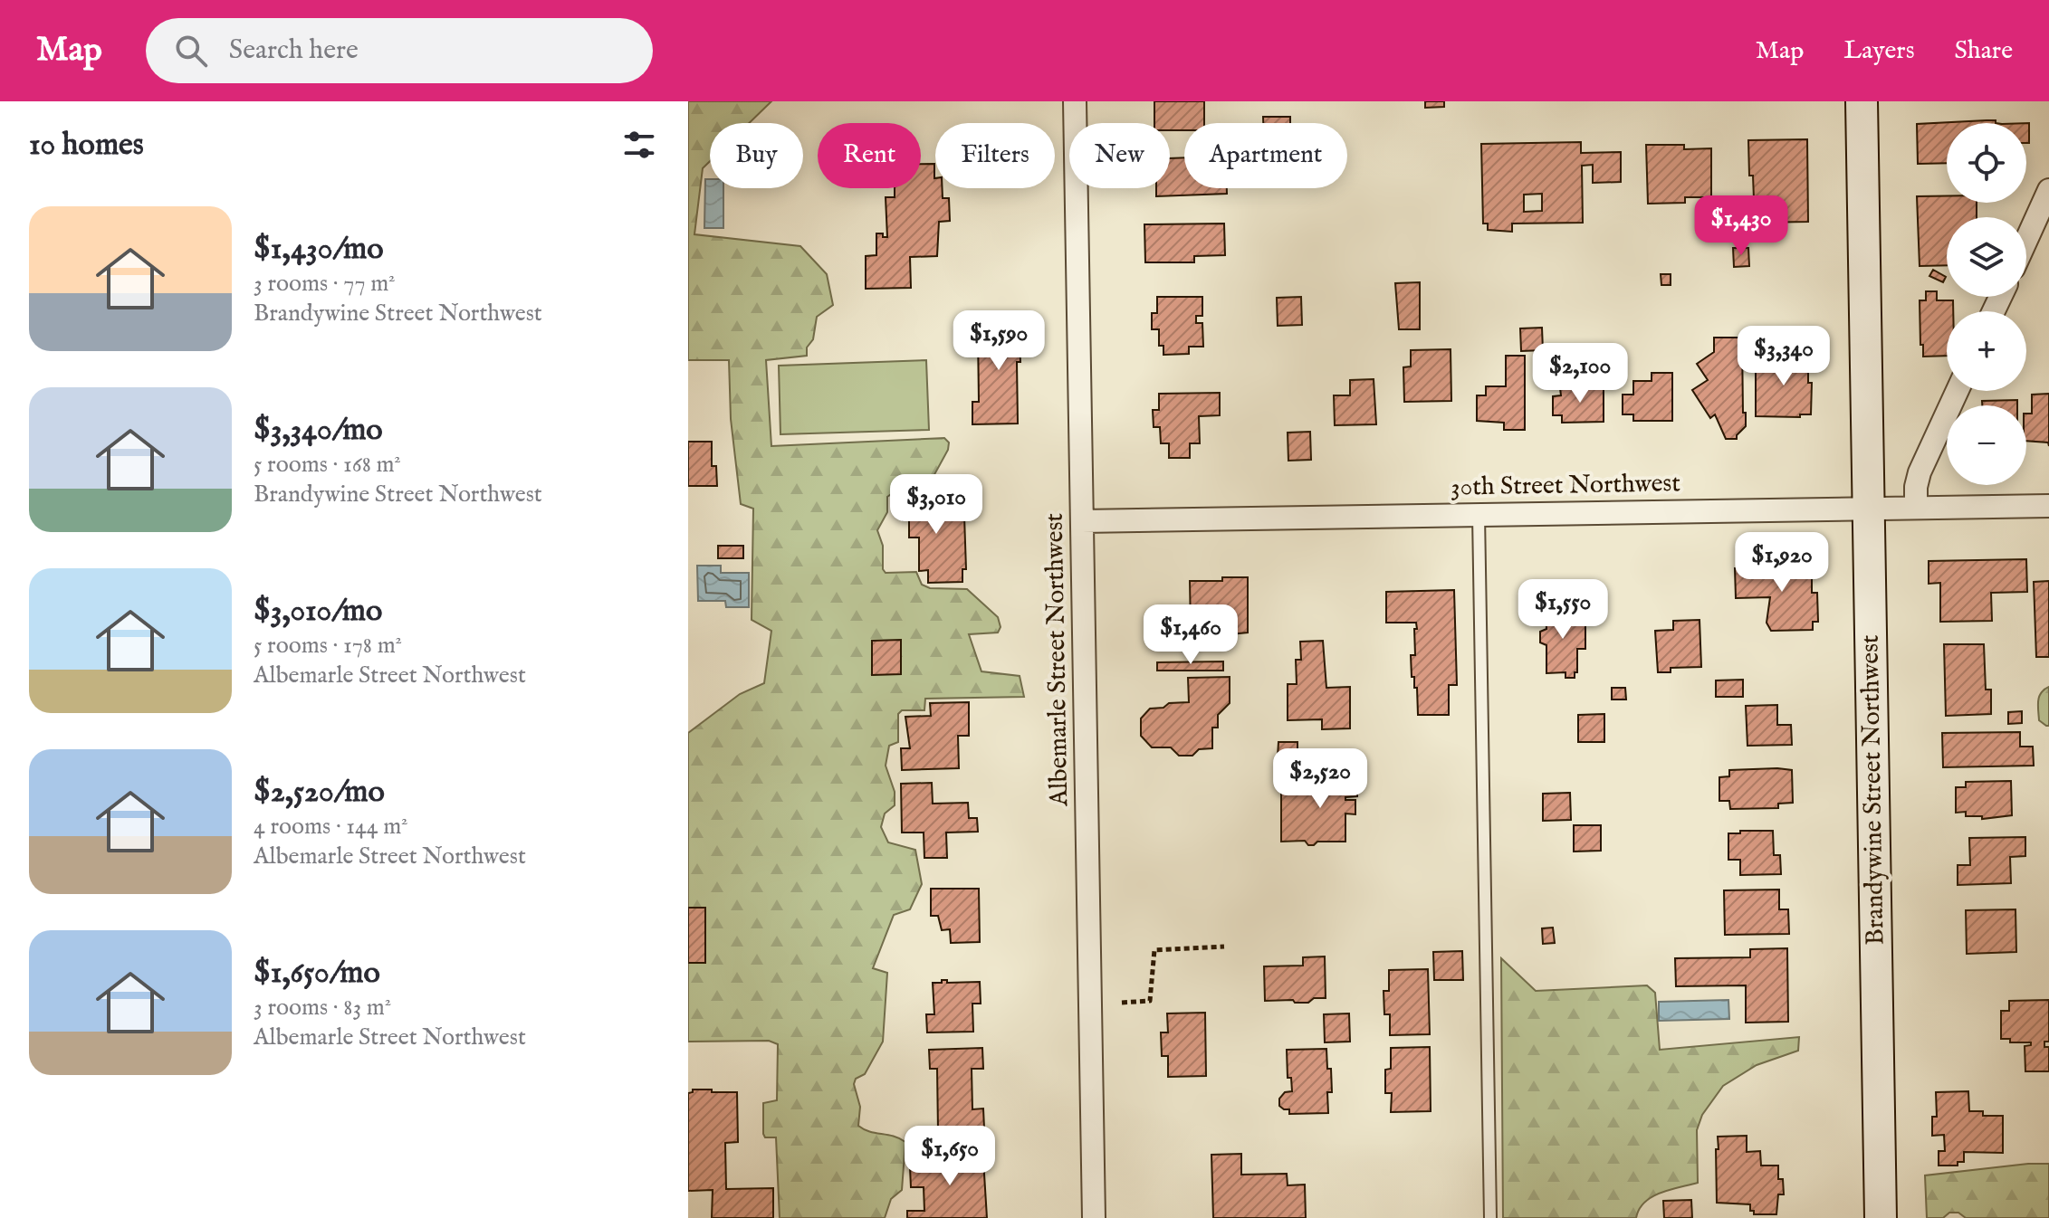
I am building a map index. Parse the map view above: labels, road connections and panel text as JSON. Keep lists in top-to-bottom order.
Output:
{
  "streets": {
    "street": ["30th Street Northwest", "Albemarle Street Northwest", "Brandywine Street Northwest"]
  },
  "crossings": [
    ["30th Street Northwest", "Albemarle Street Northwest"],
    ["30th Street Northwest", "Brandywine Street Northwest"]
  ],
  "page": {
    "header": "Map",
    "search": "Search here",
    "nav": ["Map", "Layers", "Share"],
    "heading": "10 homes",
    "map_buttons": ["+", "−"],
    "chip": [
      "Buy",
      "Rent",
      "Filters",
      "New",
      "Apartment"
    ],
    "list": [
      {
        "name": "$1,430/mo",
        "note": "3 rooms · 77 m² · Brandywine Street Northwest"
      },
      {
        "name": "$3,340/mo",
        "note": "5 rooms · 168 m² · Brandywine Street Northwest"
      },
      {
        "name": "$3,010/mo",
        "note": "5 rooms · 178 m² · Albemarle Street Northwest"
      },
      {
        "name": "$2,520/mo",
        "note": "4 rooms · 144 m² · Albemarle Street Northwest"
      },
      {
        "name": "$1,650/mo",
        "note": "3 rooms · 83 m² · Albemarle Street Northwest"
      }
    ],
    "price": [
      "$1,430",
      "$1,590",
      "$3,340",
      "$2,100",
      "$3,010",
      "$1,920",
      "$1,550",
      "$1,460",
      "$2,520",
      "$1,650"
    ]
  }
}
